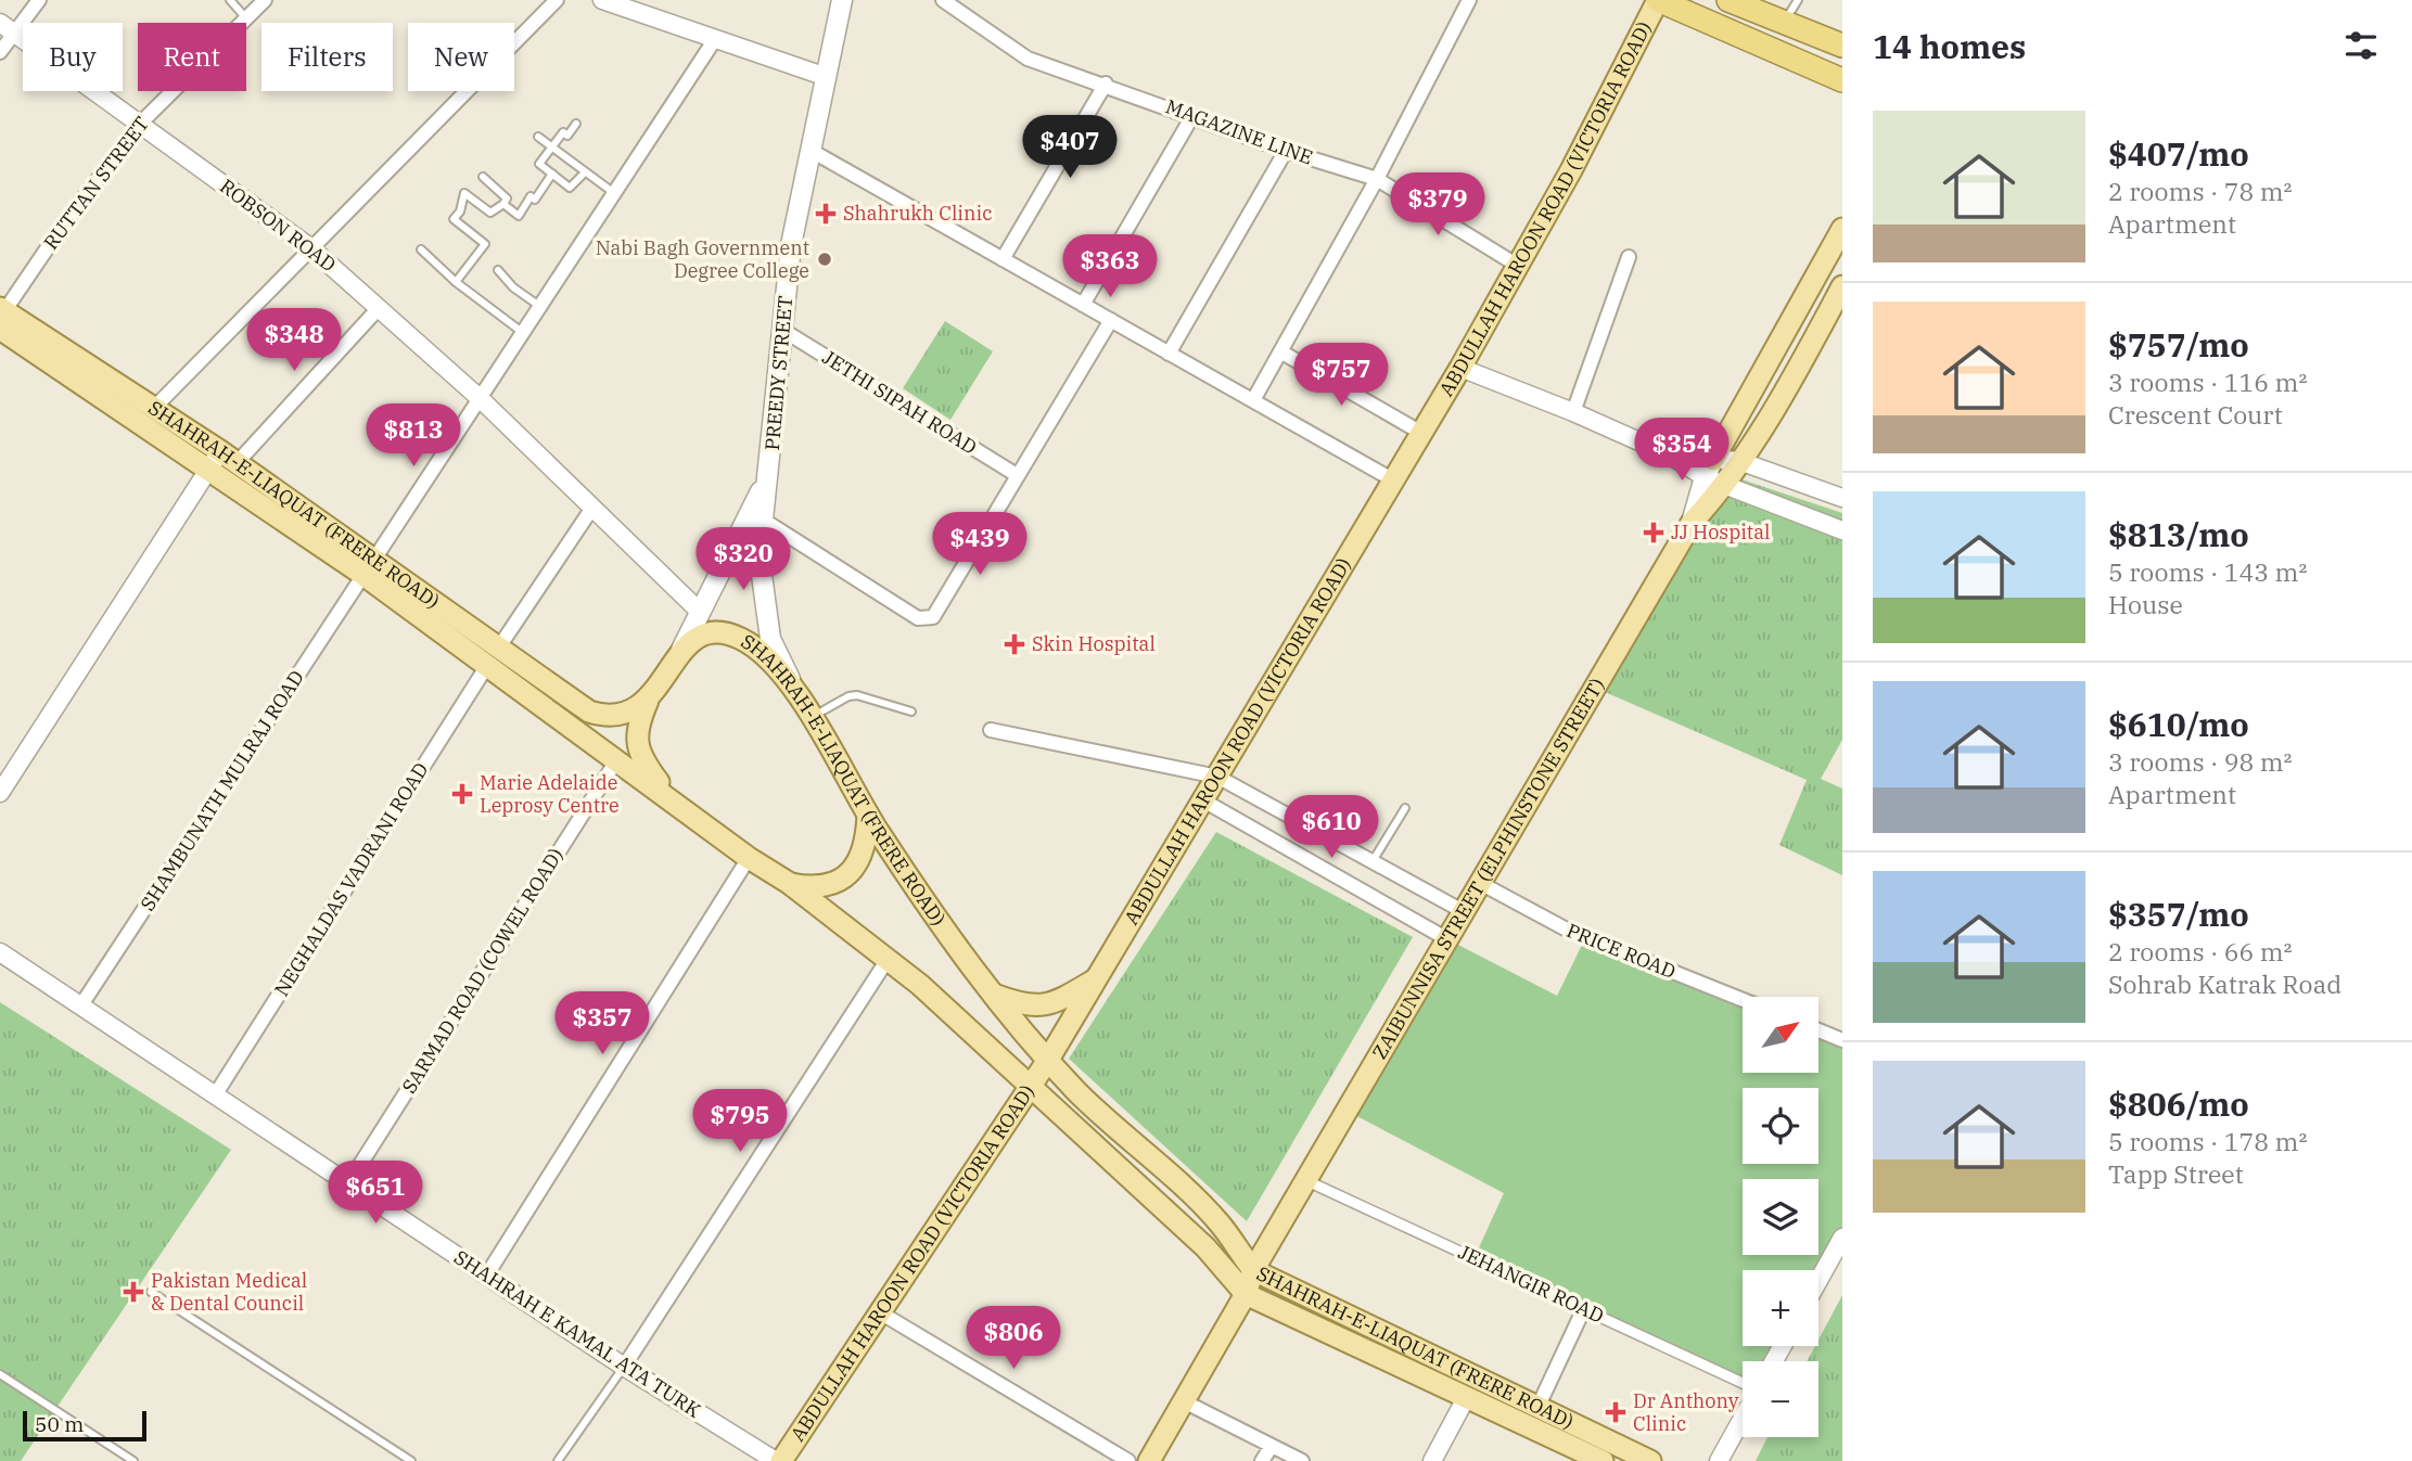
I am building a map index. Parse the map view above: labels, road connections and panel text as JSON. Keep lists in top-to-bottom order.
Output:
{
  "streets": {
    "main road": [
      "ABDULLAH HAROON ROAD (VICTORIA ROAD)",
      "PREEDY STREET",
      "SHAHRAH-E-LIAQUAT (FRERE ROAD)",
      "ZAIBUNNISA STREET (ELPHINSTONE STREET)"
    ],
    "street": [
      "MAGAZINE LINE",
      "RUTTAN STREET",
      "ROBSON ROAD",
      "JETHI SIPAH ROAD",
      "SHAMBUNATH MULRAJ ROAD",
      "NEGHALDAS VADRANI ROAD",
      "PRICE ROAD",
      "SARMAD ROAD (COWEL ROAD)",
      "JEHANGIR ROAD",
      "SHAHRAH E KAMAL ATA TURK"
    ]
  },
  "crossings": [
    ["MAGAZINE LINE", "ABDULLAH HAROON ROAD (VICTORIA ROAD)"],
    ["RUTTAN STREET", "ROBSON ROAD"],
    ["RUTTAN STREET", "SHAHRAH-E-LIAQUAT (FRERE ROAD)"],
    ["ABDULLAH HAROON ROAD (VICTORIA ROAD)", "SHAHRAH-E-LIAQUAT (FRERE ROAD)"],
    ["ABDULLAH HAROON ROAD (VICTORIA ROAD)", "SHAHRAH E KAMAL ATA TURK"],
    ["ROBSON ROAD", "SHAMBUNATH MULRAJ ROAD"],
    ["PREEDY STREET", "JETHI SIPAH ROAD"],
    ["PREEDY STREET", "SHAHRAH-E-LIAQUAT (FRERE ROAD)"],
    ["SHAHRAH-E-LIAQUAT (FRERE ROAD)", "SHAMBUNATH MULRAJ ROAD"],
    ["SHAHRAH-E-LIAQUAT (FRERE ROAD)", "ZAIBUNNISA STREET (ELPHINSTONE STREET)"],
    ["SHAHRAH-E-LIAQUAT (FRERE ROAD)", "NEGHALDAS VADRANI ROAD"],
    ["SHAHRAH-E-LIAQUAT (FRERE ROAD)", "SARMAD ROAD (COWEL ROAD)"],
    ["SHAMBUNATH MULRAJ ROAD", "SHAHRAH E KAMAL ATA TURK"],
    ["ZAIBUNNISA STREET (ELPHINSTONE STREET)", "PRICE ROAD"],
    ["ZAIBUNNISA STREET (ELPHINSTONE STREET)", "JEHANGIR ROAD"],
    ["NEGHALDAS VADRANI ROAD", "SHAHRAH E KAMAL ATA TURK"],
    ["SARMAD ROAD (COWEL ROAD)", "SHAHRAH E KAMAL ATA TURK"]
  ],
  "places": {
    "health": [
      "Shahrukh Clinic",
      "JJ Hospital",
      "Skin Hospital",
      "Marie Adelaide Leprosy Centre",
      "Pakistan Medical & Dental Council",
      "Dr Anthony Clinic"
    ],
    "other": ["Nabi Bagh Government Degree College"]
  },
  "scale_bar": "50 m",
  "north": "top right",
  "page": {
    "heading": "14 homes",
    "chip": [
      "Buy",
      "Rent",
      "Filters",
      "New"
    ],
    "list": [
      {
        "name": "$407/mo",
        "note": "2 rooms · 78 m² · Apartment"
      },
      {
        "name": "$757/mo",
        "note": "3 rooms · 116 m² · Crescent Court"
      },
      {
        "name": "$813/mo",
        "note": "5 rooms · 143 m² · House"
      },
      {
        "name": "$610/mo",
        "note": "3 rooms · 98 m² · Apartment"
      },
      {
        "name": "$357/mo",
        "note": "2 rooms · 66 m² · Sohrab Katrak Road"
      },
      {
        "name": "$806/mo",
        "note": "5 rooms · 178 m² · Tapp Street"
      }
    ],
    "price": [
      "$407",
      "$379",
      "$363",
      "$348",
      "$757",
      "$813",
      "$354",
      "$439",
      "$320",
      "$610",
      "$357",
      "$795",
      "$651",
      "$806"
    ],
    "map_buttons": ["+", "−"],
    "scale": "50 m"
  }
}
